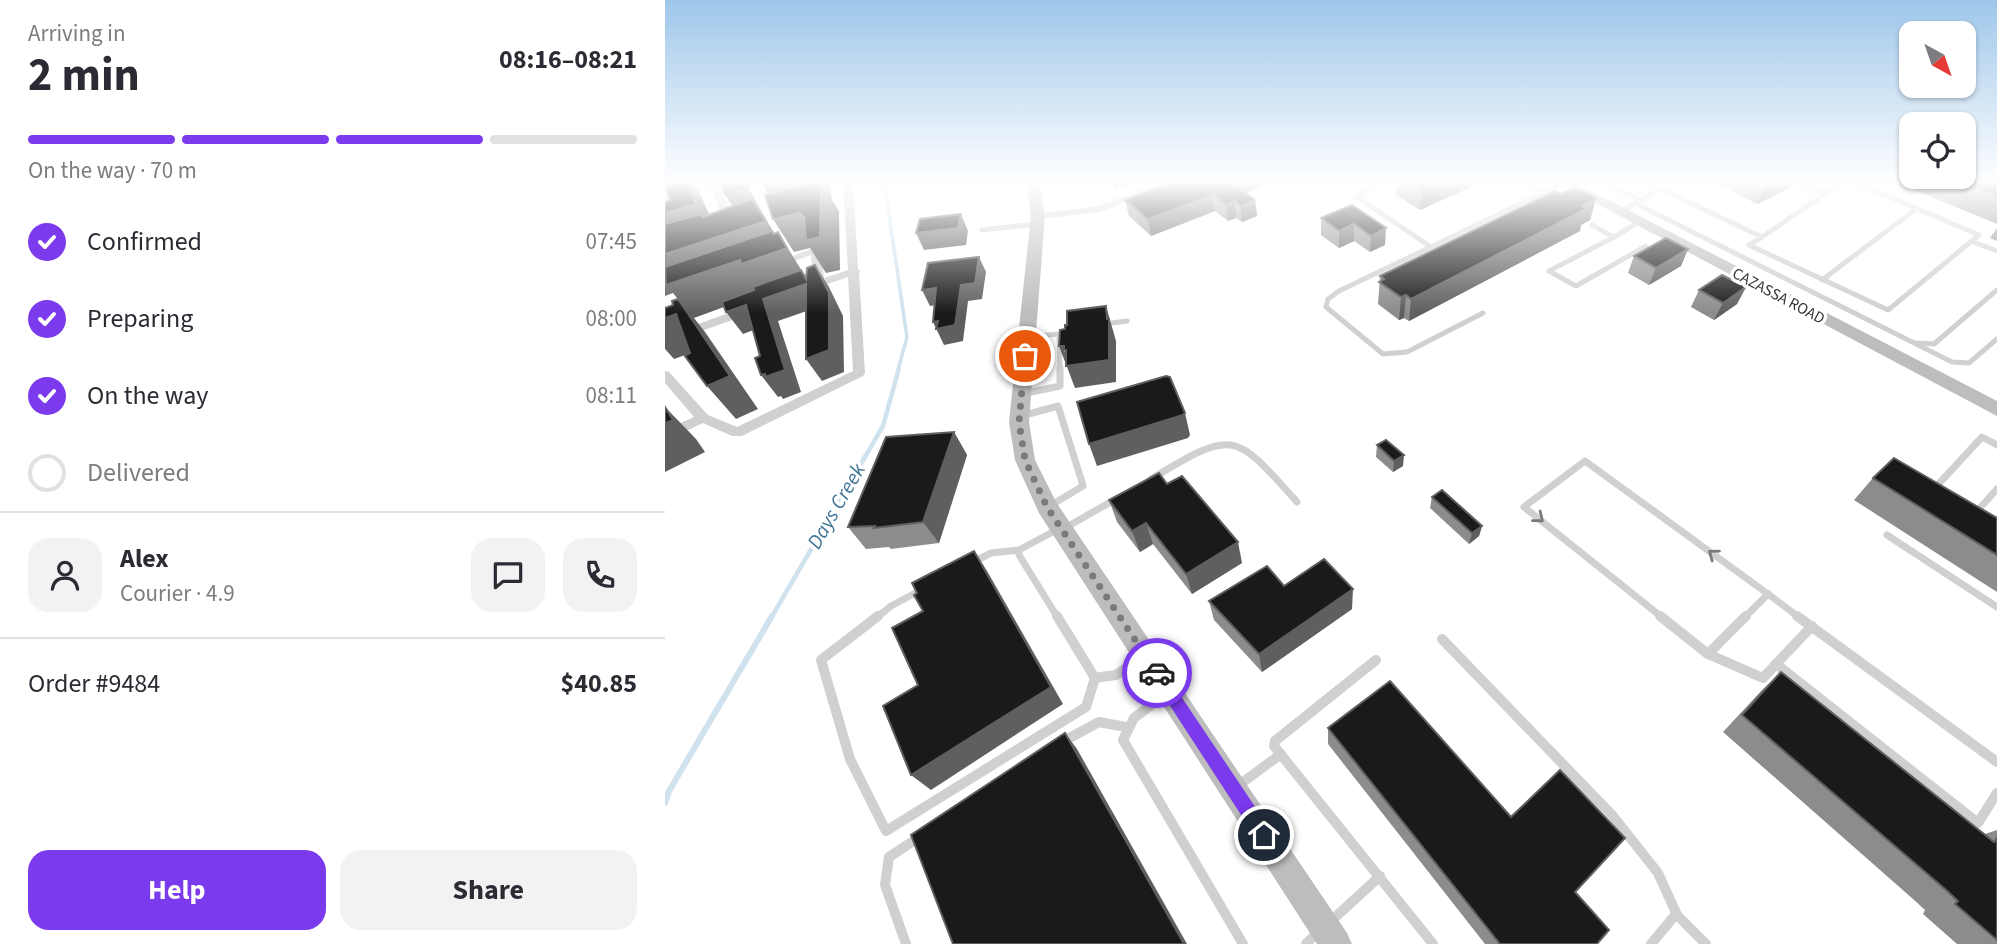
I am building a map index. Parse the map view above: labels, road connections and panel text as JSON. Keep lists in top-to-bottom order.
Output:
{
  "streets": {
    "street": ["CAZASSA ROAD"]
  },
  "water": ["Days Creek"],
  "north": "bottom right",
  "page": {
    "heading": ["2 min", "Arriving in", "08:16–08:21"],
    "panel": [
      "Alex",
      "Courier · 4.9",
      "Order #9484",
      "$40.85"
    ],
    "bar": "On the way · 70 m",
    "list": [
      ["Confirmed", "07:45"],
      ["Preparing", "08:00"],
      ["On the way", "08:11"],
      "Delivered"
    ],
    "buttons": ["Help", "Share"]
  }
}
